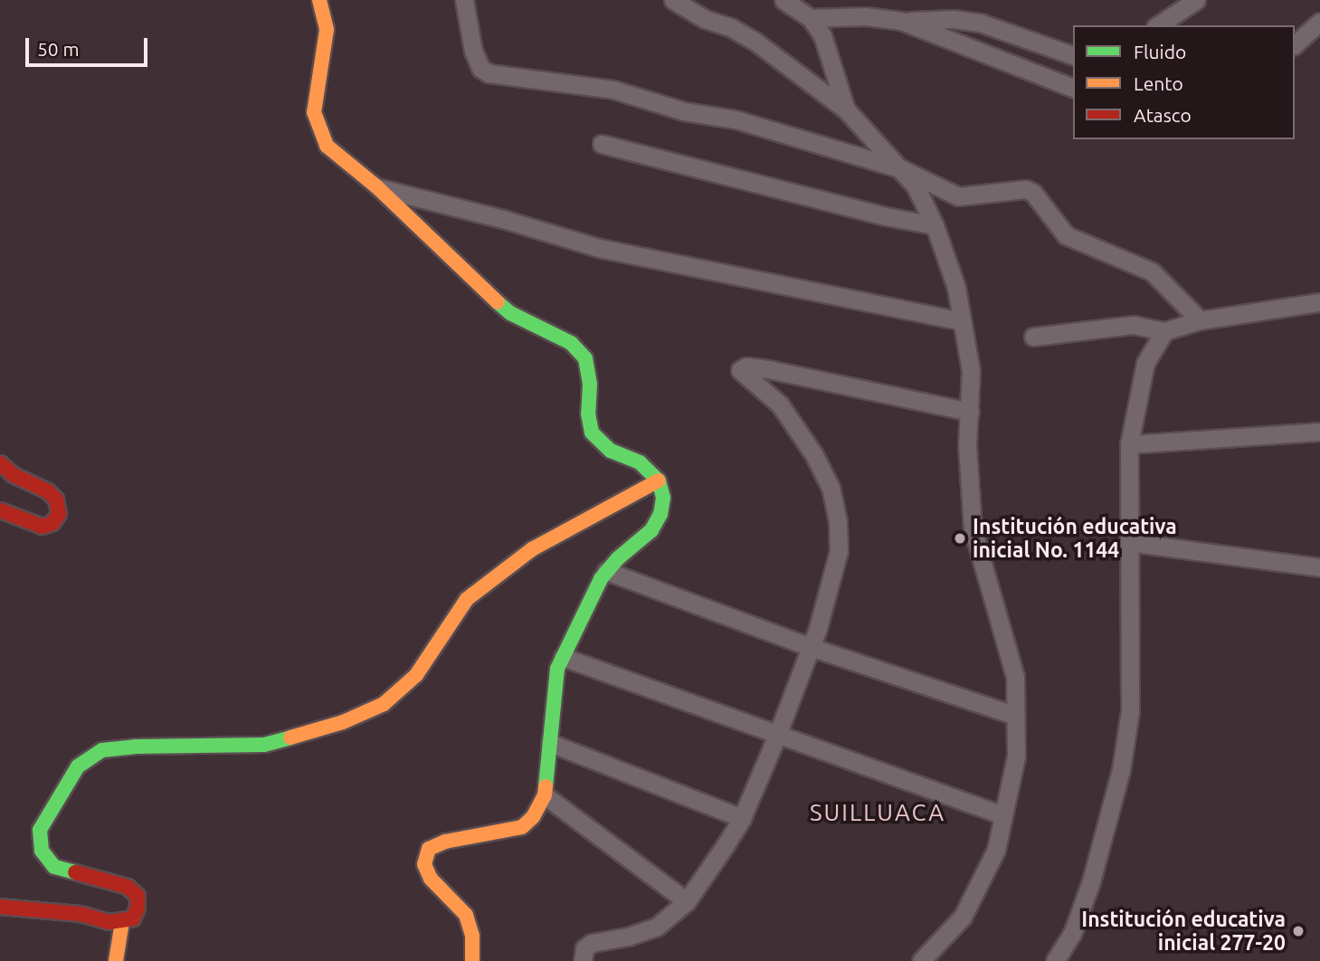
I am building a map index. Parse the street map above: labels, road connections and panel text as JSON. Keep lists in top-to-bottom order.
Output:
{
  "districts": ["SUILLUACA"],
  "places": ["Institución educativa inicial No. 1144", "Institución educativa inicial 277-20"],
  "legend": ["Fluido", "Lento", "Atasco"],
  "scale_bar": "50 m"
}
